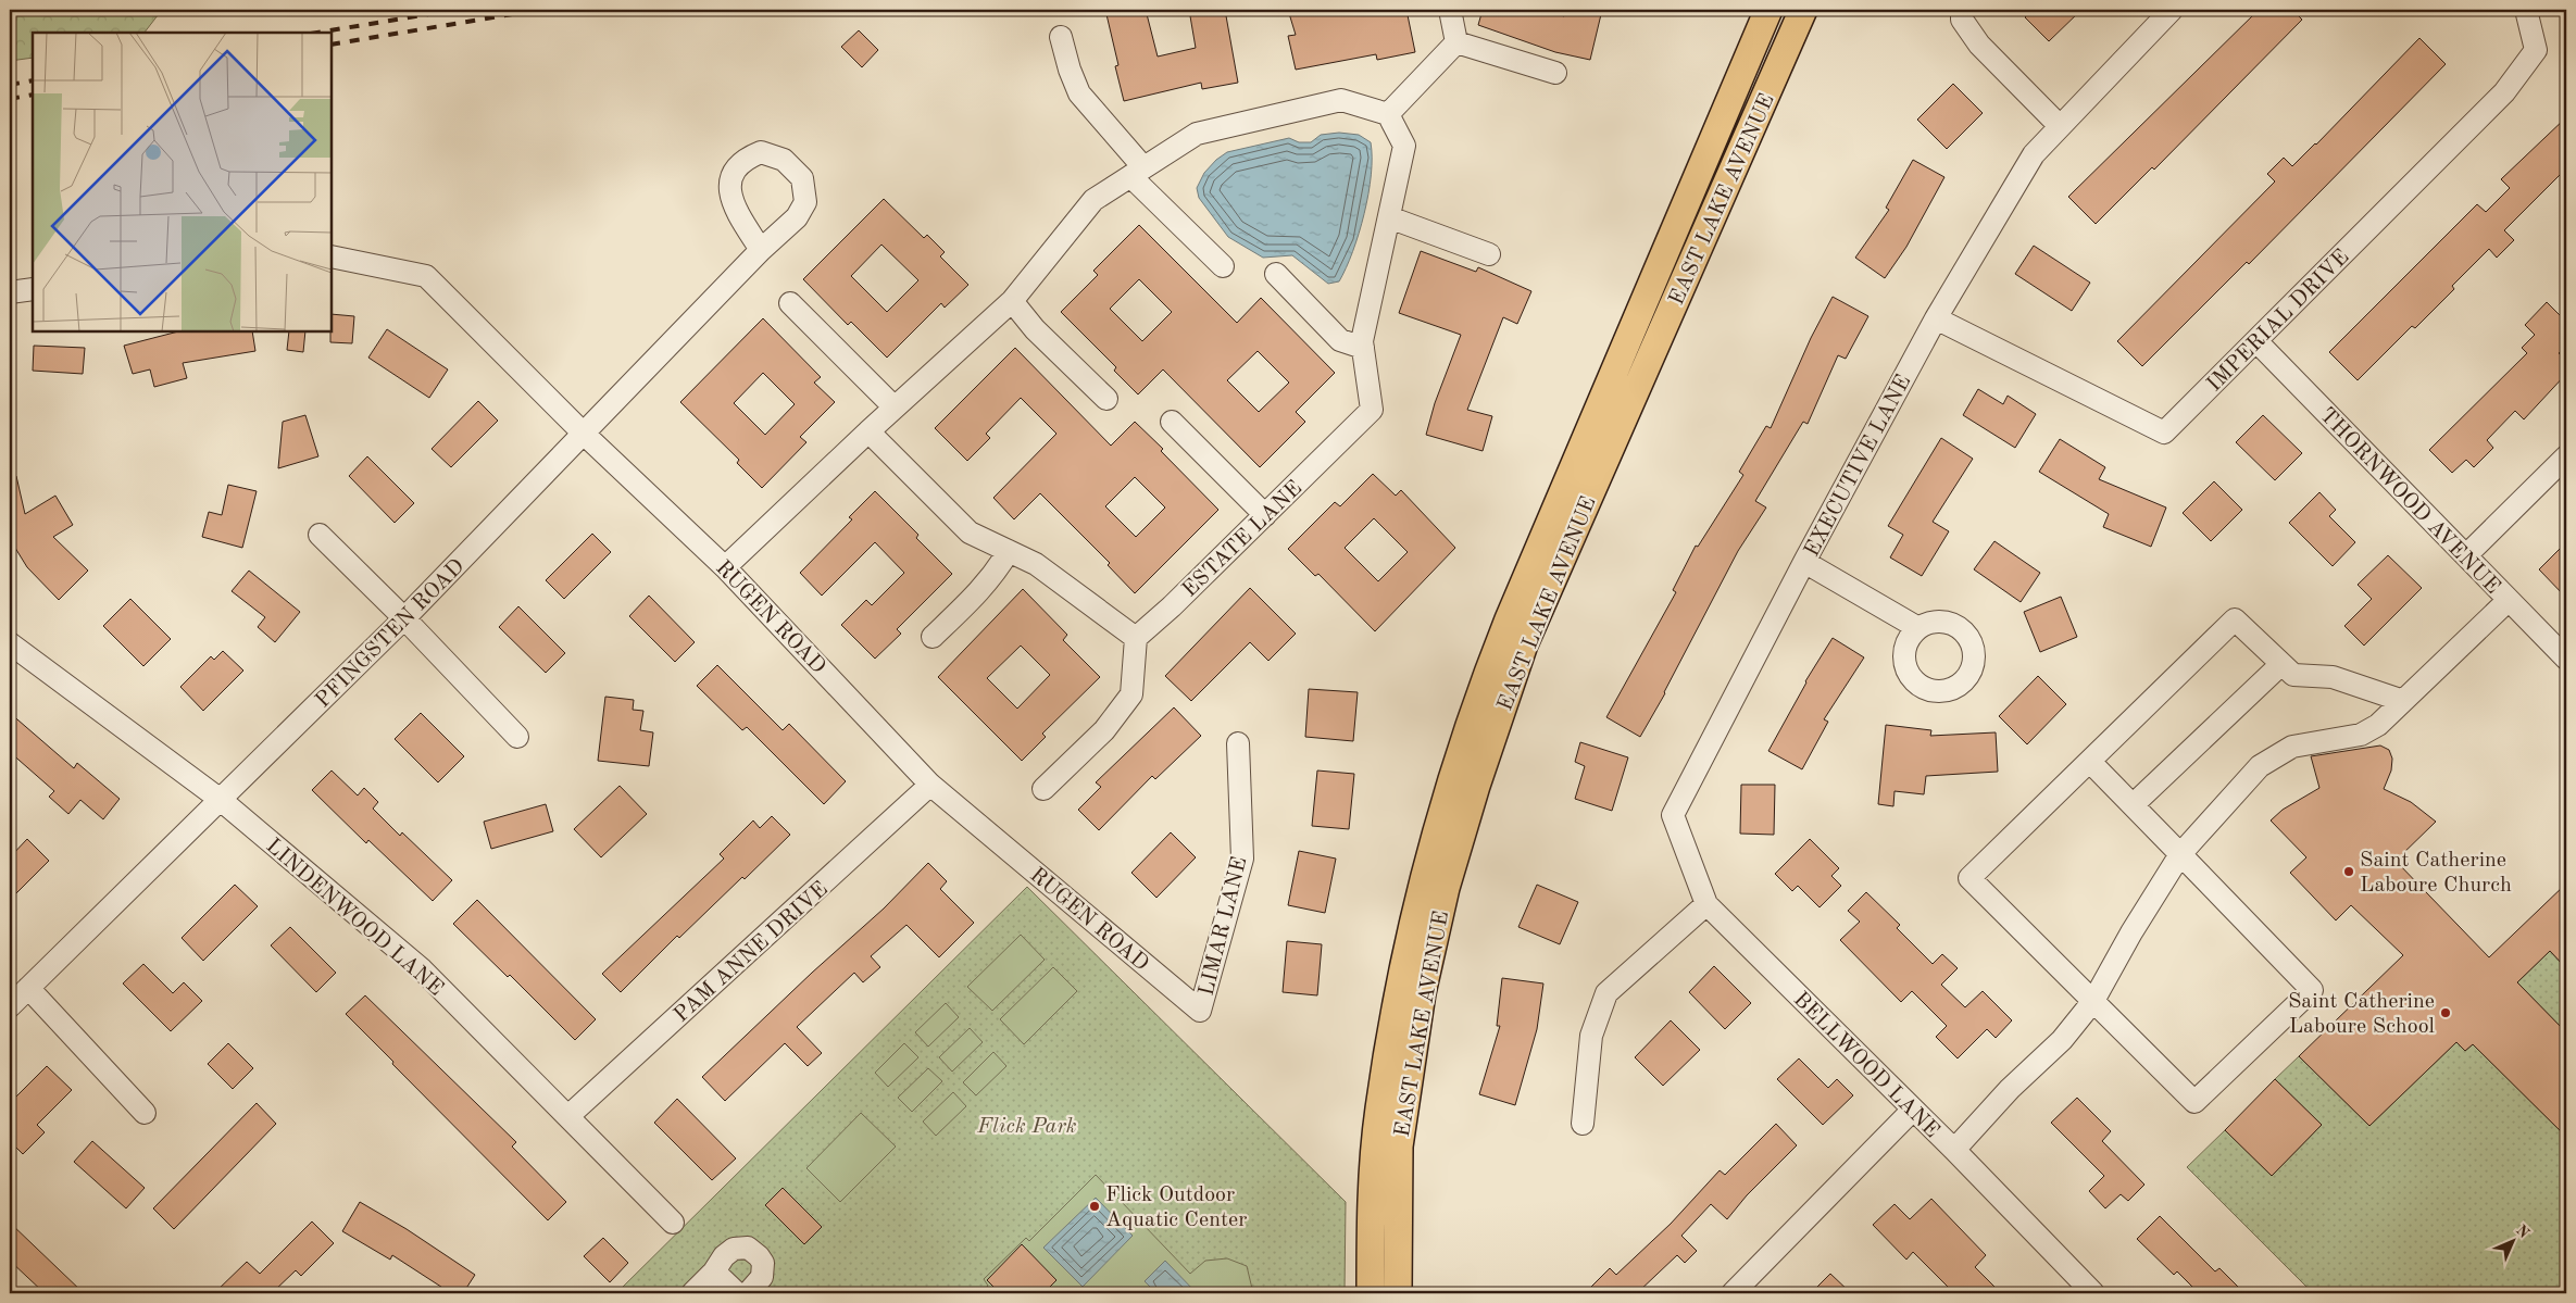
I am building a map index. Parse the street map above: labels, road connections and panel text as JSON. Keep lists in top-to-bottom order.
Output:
{
  "streets": {
    "main road": ["EAST LAKE AVENUE"],
    "street": [
      "IMPERIAL DRIVE",
      "EXECUTIVE LANE",
      "THORNWOOD AVENUE",
      "ESTATE LANE",
      "RUGEN ROAD",
      "PFINGSTEN ROAD",
      "LINDENWOOD LANE",
      "LIMAR LANE",
      "PAM ANNE DRIVE",
      "BELLWOOD LANE"
    ]
  },
  "crossings": [
    ["IMPERIAL DRIVE", "EXECUTIVE LANE"],
    ["IMPERIAL DRIVE", "THORNWOOD AVENUE"],
    ["EXECUTIVE LANE", "BELLWOOD LANE"],
    ["RUGEN ROAD", "PFINGSTEN ROAD"],
    ["RUGEN ROAD", "LIMAR LANE"],
    ["RUGEN ROAD", "PAM ANNE DRIVE"],
    ["PFINGSTEN ROAD", "LINDENWOOD LANE"],
    ["LINDENWOOD LANE", "PAM ANNE DRIVE"]
  ],
  "parks": ["Flick Park"],
  "places": ["Saint Catherine Laboure Church", "Saint Catherine Laboure School", "Flick Outdoor Aquatic Center"],
  "north": "top right"
}
